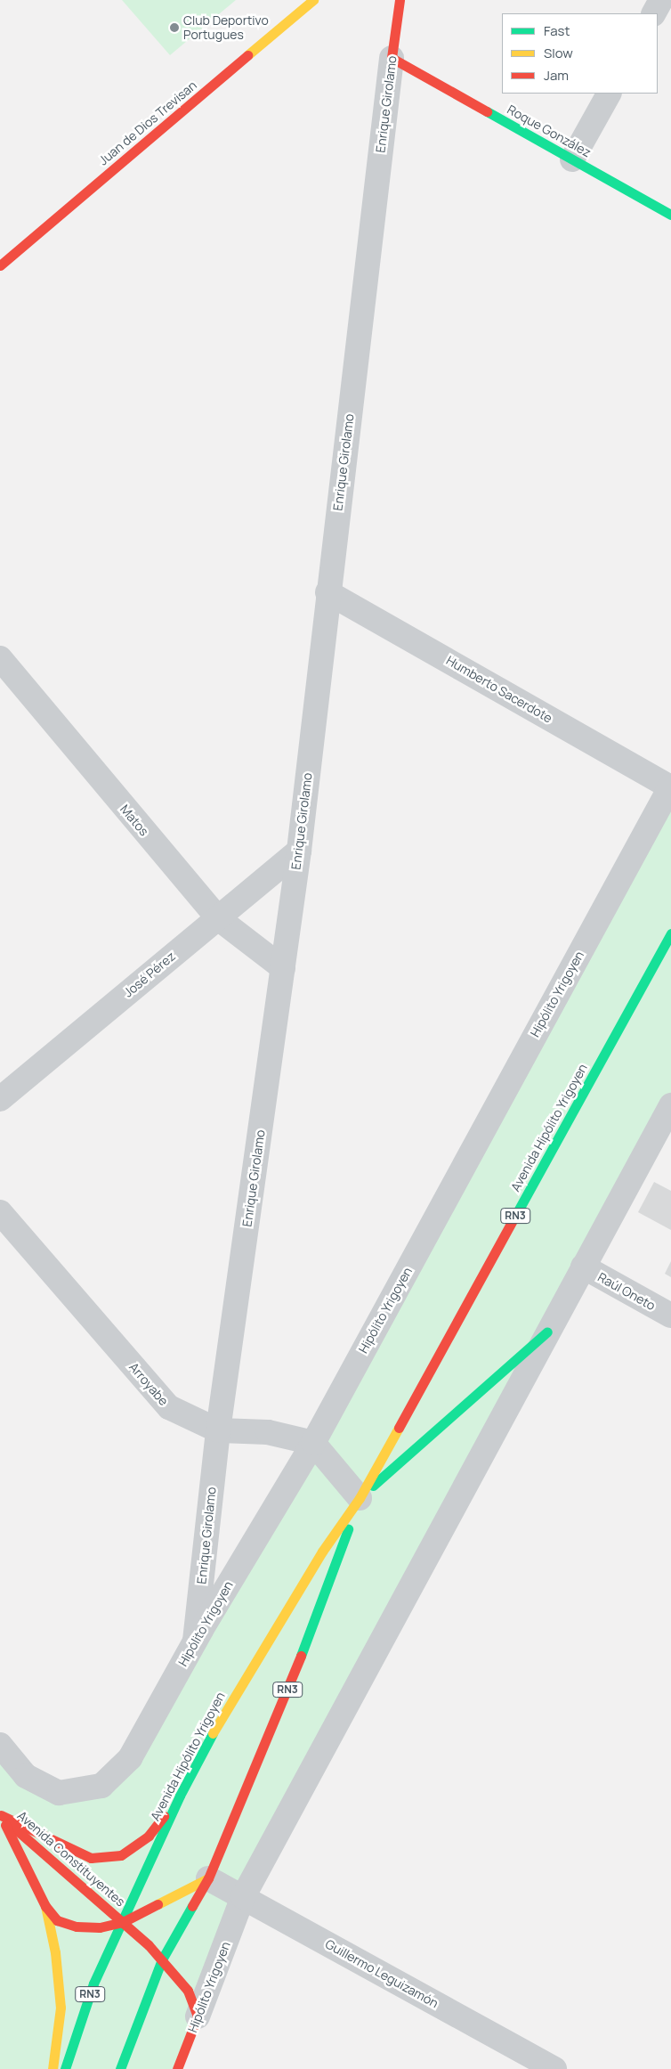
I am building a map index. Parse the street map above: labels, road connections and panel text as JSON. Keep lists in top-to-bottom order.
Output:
{
  "streets": {
    "main road": [
      "Enrique Girolamo",
      "Juan de Dios Trevisan",
      "Roque González",
      "Hipólito Yrigoyen",
      "Avenida Hipólito Yrigoyen",
      "RN3",
      "Avenida Constituyentes"
    ],
    "street": [
      "Humberto Sacerdote",
      "Matos",
      "José Pérez",
      "Raúl Oneto",
      "Arroyabe",
      "Guillermo Leguizamón"
    ]
  },
  "crossings": [
    ["Enrique Girolamo", "Roque González"],
    ["Enrique Girolamo", "Humberto Sacerdote"],
    ["Enrique Girolamo", "Matos"],
    ["Enrique Girolamo", "José Pérez"],
    ["Enrique Girolamo", "Hipólito Yrigoyen"],
    ["Enrique Girolamo", "Arroyabe"],
    ["Humberto Sacerdote", "Hipólito Yrigoyen"],
    ["Matos", "José Pérez"],
    ["Hipólito Yrigoyen", "Raúl Oneto"],
    ["Hipólito Yrigoyen", "Arroyabe"],
    ["Hipólito Yrigoyen", "Guillermo Leguizamón"],
    ["Avenida Hipólito Yrigoyen", "Avenida Constituyentes"],
    ["Avenida Hipólito Yrigoyen", "Guillermo Leguizamón"]
  ],
  "places": ["Club Deportivo Portugues"],
  "legend": ["Fast", "Slow", "Jam"]
}
